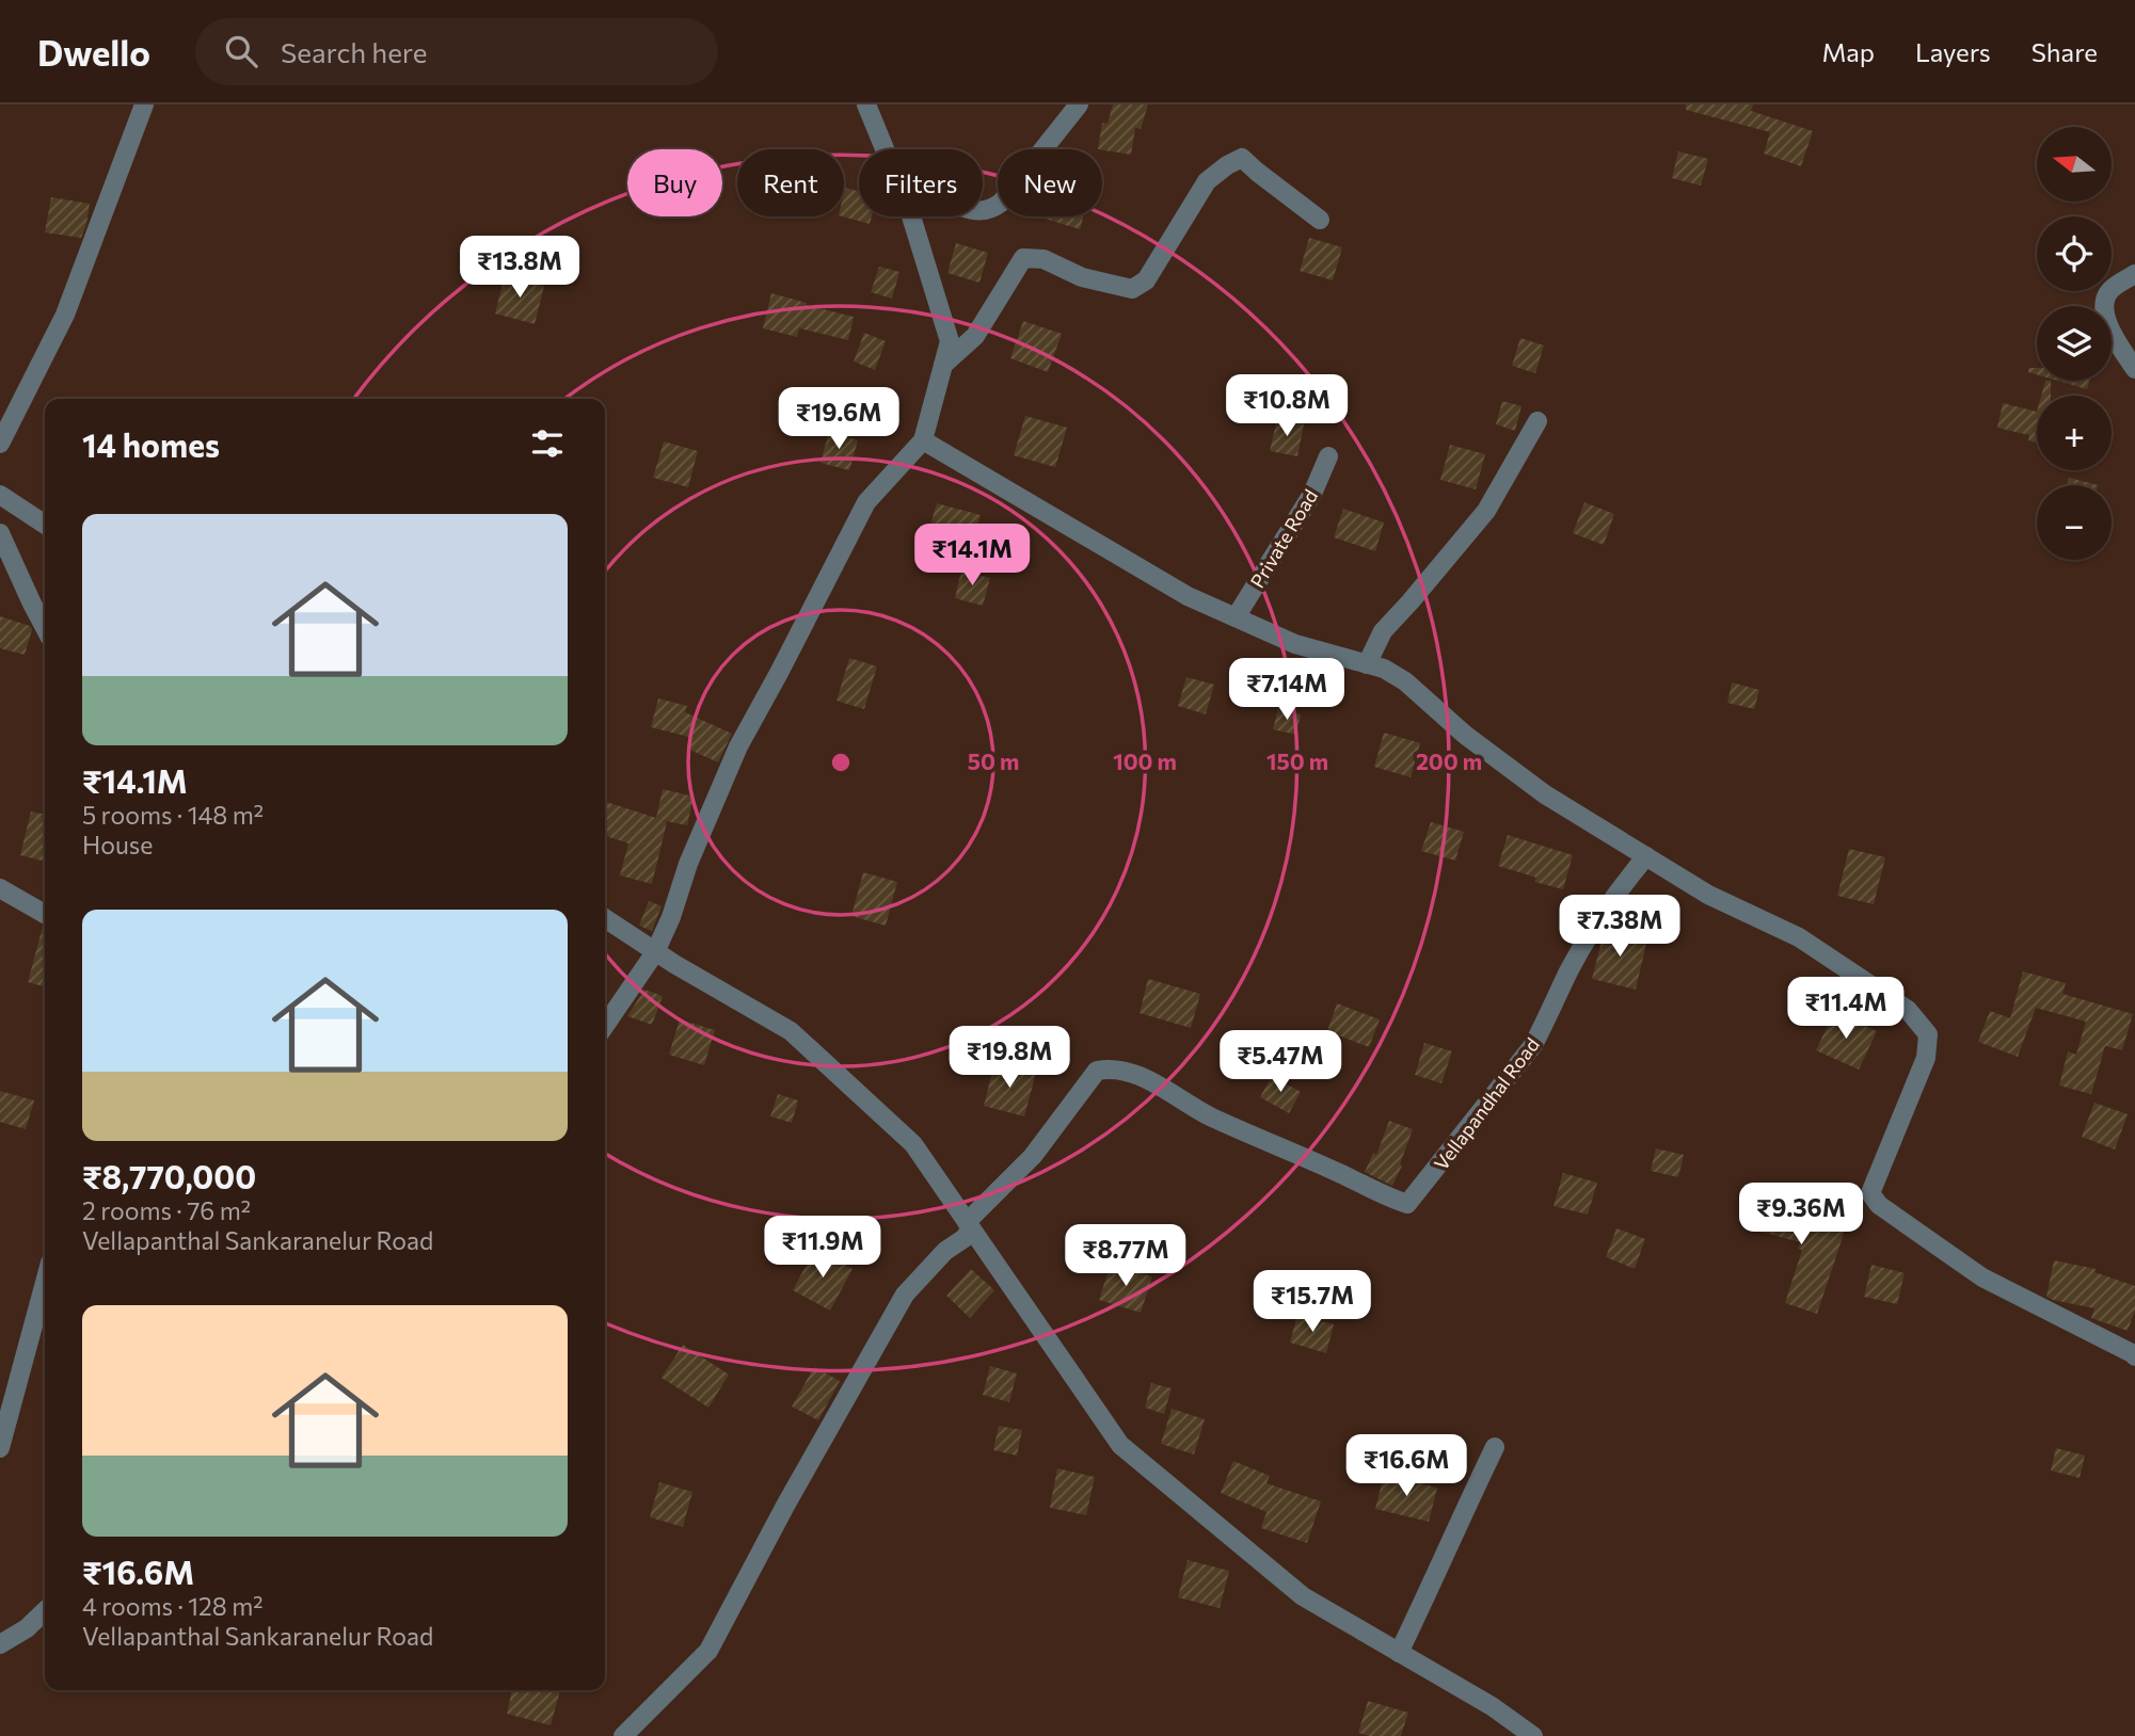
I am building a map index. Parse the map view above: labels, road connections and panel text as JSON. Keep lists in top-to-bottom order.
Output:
{
  "streets": {
    "street": ["Private Road", "Vellapandhal Road"]
  },
  "north": "left",
  "page": {
    "header": "Dwello",
    "search": "Search here",
    "nav": ["Map", "Layers", "Share"],
    "map_buttons": ["+", "−"],
    "chip": [
      "Buy",
      "Rent",
      "Filters",
      "New"
    ],
    "price": [
      "₹13.8M",
      "₹10.8M",
      "₹19.6M",
      "₹14.1M",
      "₹7.14M",
      "₹7.38M",
      "₹11.4M",
      "₹19.8M",
      "₹5.47M",
      "₹9.36M",
      "₹11.9M",
      "₹8.77M",
      "₹15.7M",
      "₹16.6M"
    ],
    "heading": "14 homes",
    "list": [
      {
        "name": "₹14.1M",
        "note": "5 rooms · 148 m² · House"
      },
      {
        "name": "₹8,770,000",
        "note": "2 rooms · 76 m² · Vellapanthal Sankaranelur Road"
      },
      {
        "name": "₹16.6M",
        "note": "4 rooms · 128 m² · Vellapanthal Sankaranelur Road"
      }
    ]
  },
  "rings": [
    "50 m",
    "100 m",
    "150 m",
    "200 m"
  ]
}
